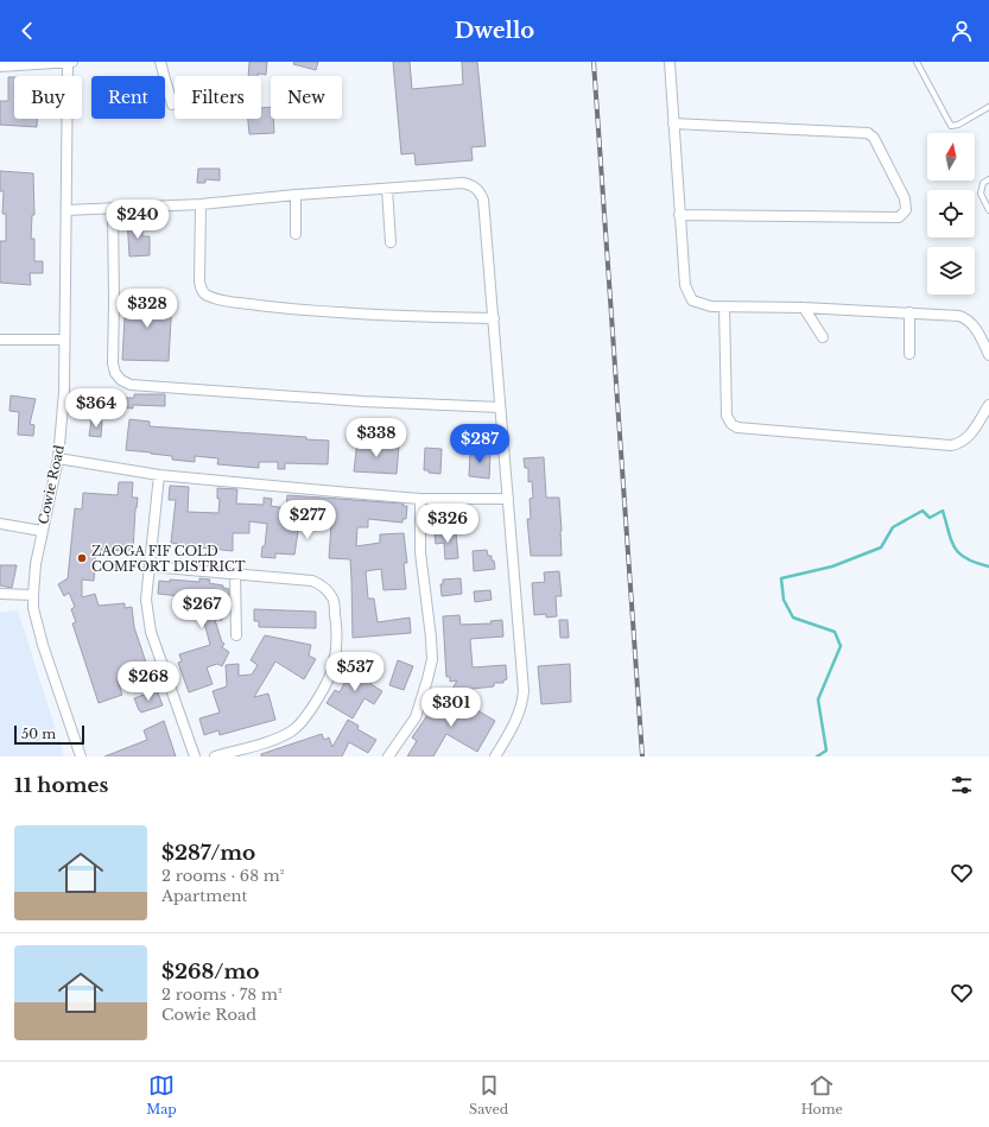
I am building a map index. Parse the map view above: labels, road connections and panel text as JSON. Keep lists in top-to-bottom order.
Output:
{
  "streets": {
    "street": ["Cowie Road"]
  },
  "places": ["ZAOGA FIF COLD COMFORT DISTRICT"],
  "scale_bar": "50 m",
  "north": "top",
  "page": {
    "header": "Dwello",
    "chip": [
      "Buy",
      "Rent",
      "Filters",
      "New"
    ],
    "price": [
      "$240",
      "$328",
      "$364",
      "$338",
      "$287",
      "$277",
      "$326",
      "$267",
      "$537",
      "$268",
      "$301"
    ],
    "scale": "50 m",
    "heading": "11 homes",
    "list": [
      {
        "name": "$287/mo",
        "note": "2 rooms · 68 m² · Apartment"
      },
      {
        "name": "$268/mo",
        "note": "2 rooms · 78 m² · Cowie Road"
      }
    ],
    "tabs": ["Map", "Saved", "Home"]
  }
}
